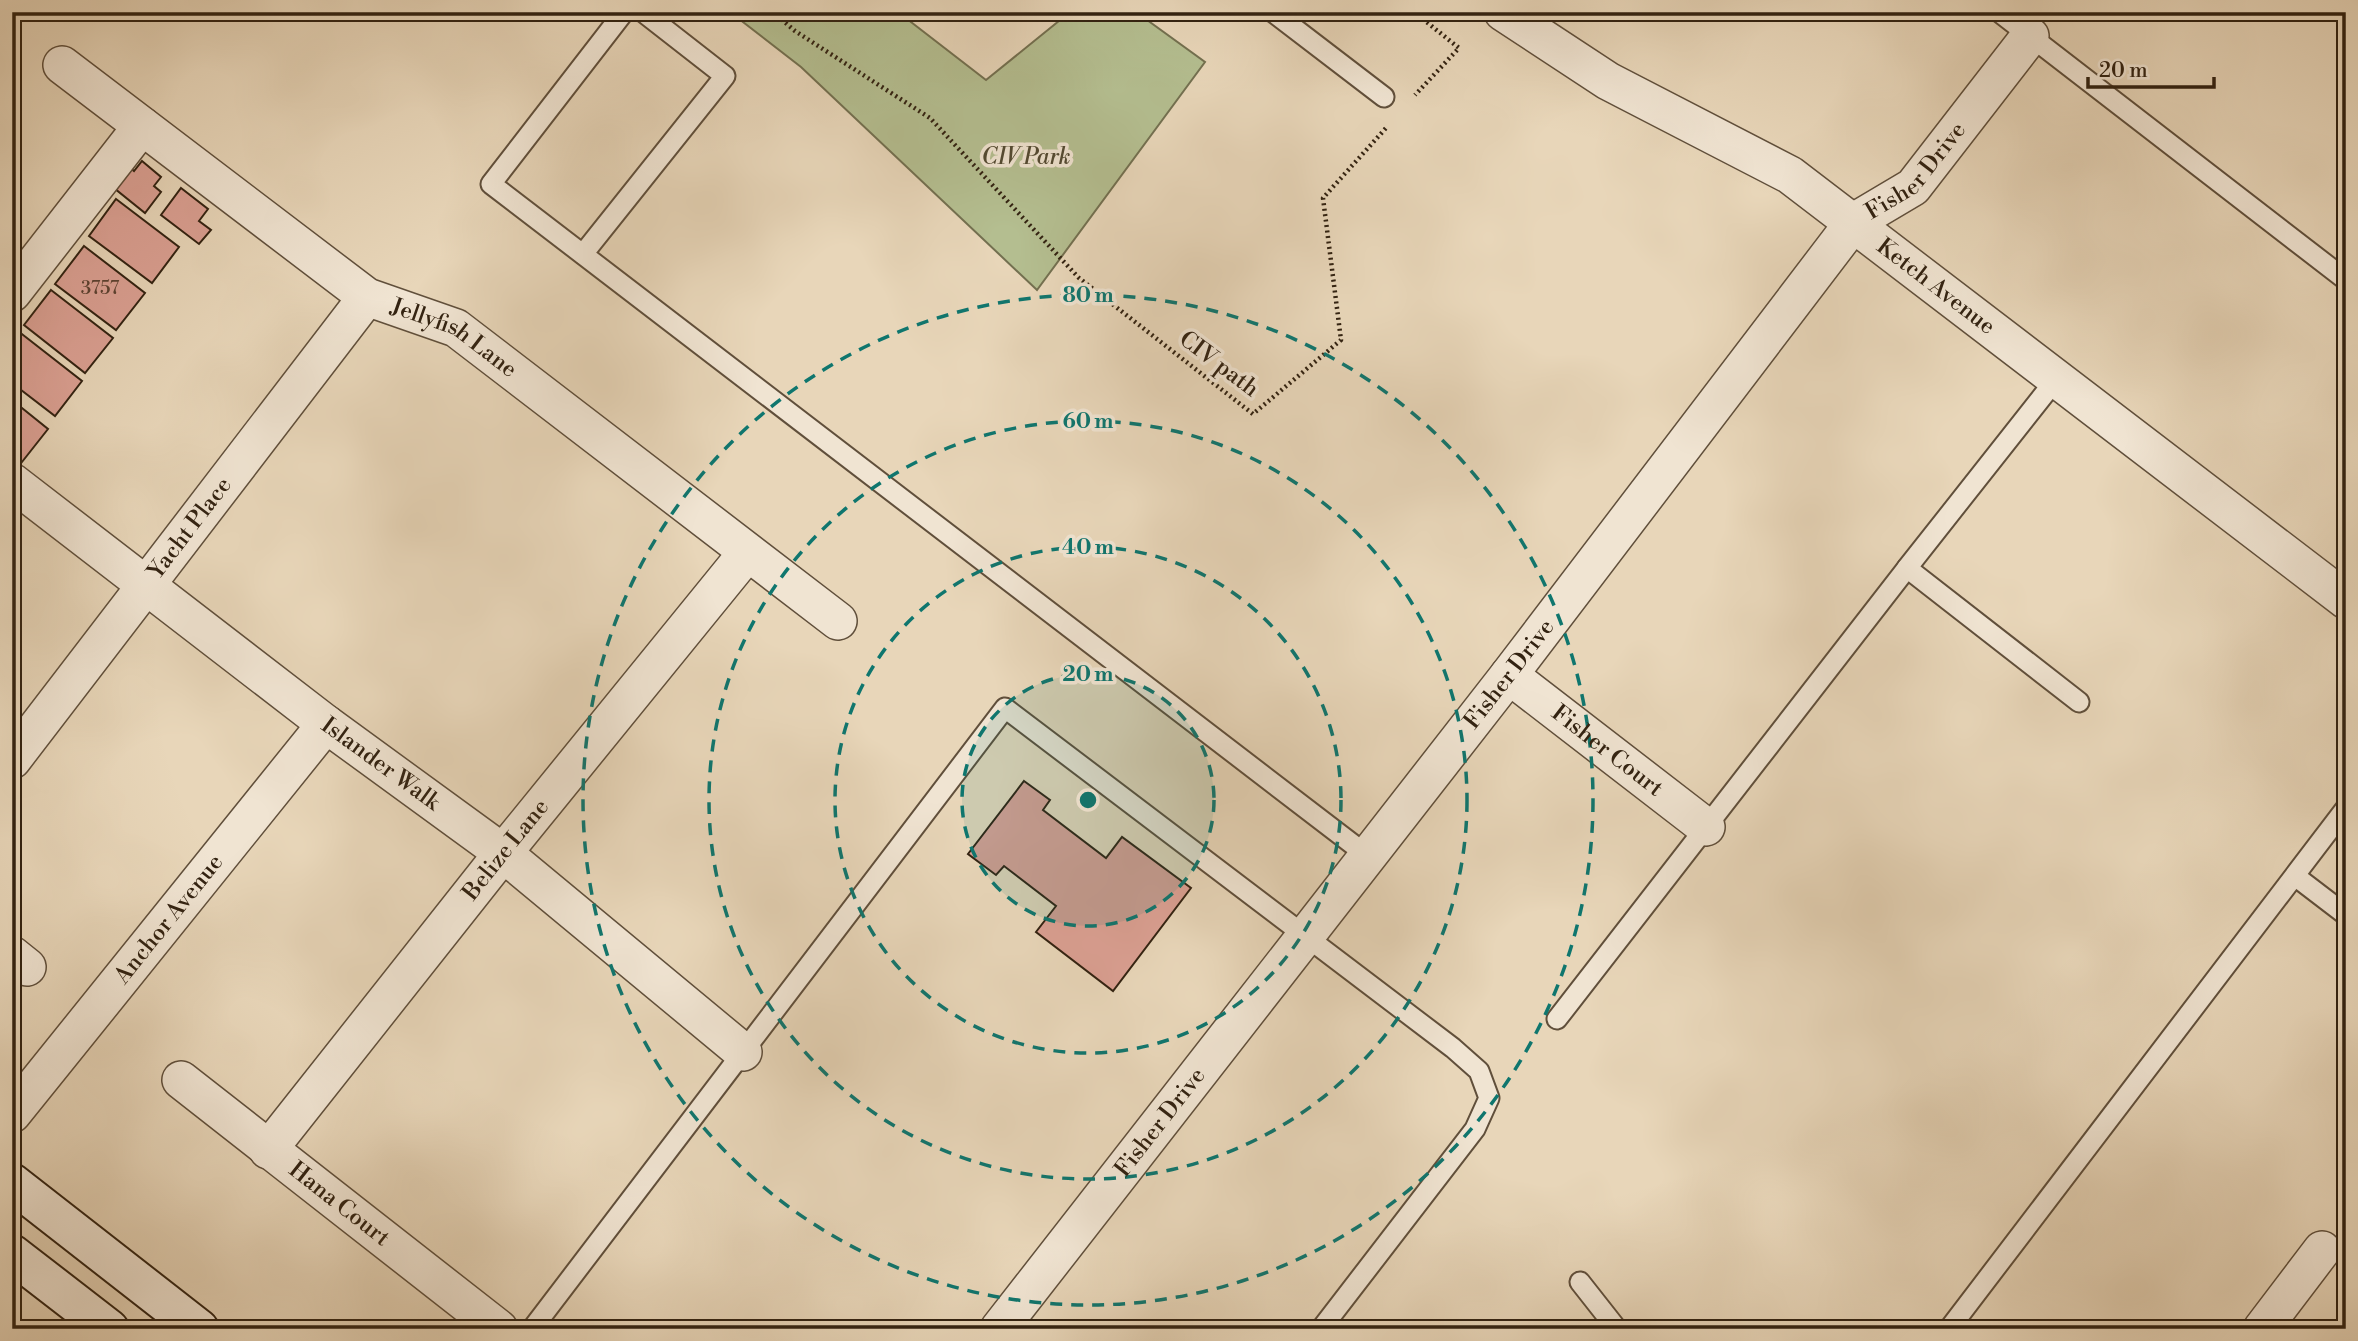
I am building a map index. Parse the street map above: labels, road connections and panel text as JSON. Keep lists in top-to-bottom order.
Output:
{
  "streets": {
    "street": [
      "Fisher Drive",
      "Ketch Avenue",
      "Jellyfish Lane",
      "Yacht Place",
      "Fisher Court",
      "Islander Walk",
      "Belize Lane",
      "Anchor Avenue",
      "Hana Court"
    ],
    "path": ["CIV path"]
  },
  "crossings": [
    ["Fisher Drive", "Ketch Avenue"],
    ["Fisher Drive", "Fisher Court"],
    ["Jellyfish Lane", "Yacht Place"],
    ["Jellyfish Lane", "Belize Lane"],
    ["Yacht Place", "Islander Walk"],
    ["Islander Walk", "Belize Lane"],
    ["Islander Walk", "Anchor Avenue"],
    ["Belize Lane", "Hana Court"]
  ],
  "parks": ["CIV Park"],
  "house_numbers": ["3757"],
  "scale_bar": "20 m",
  "rings": [
    "80 m",
    "60 m",
    "40 m",
    "20 m"
  ]
}
